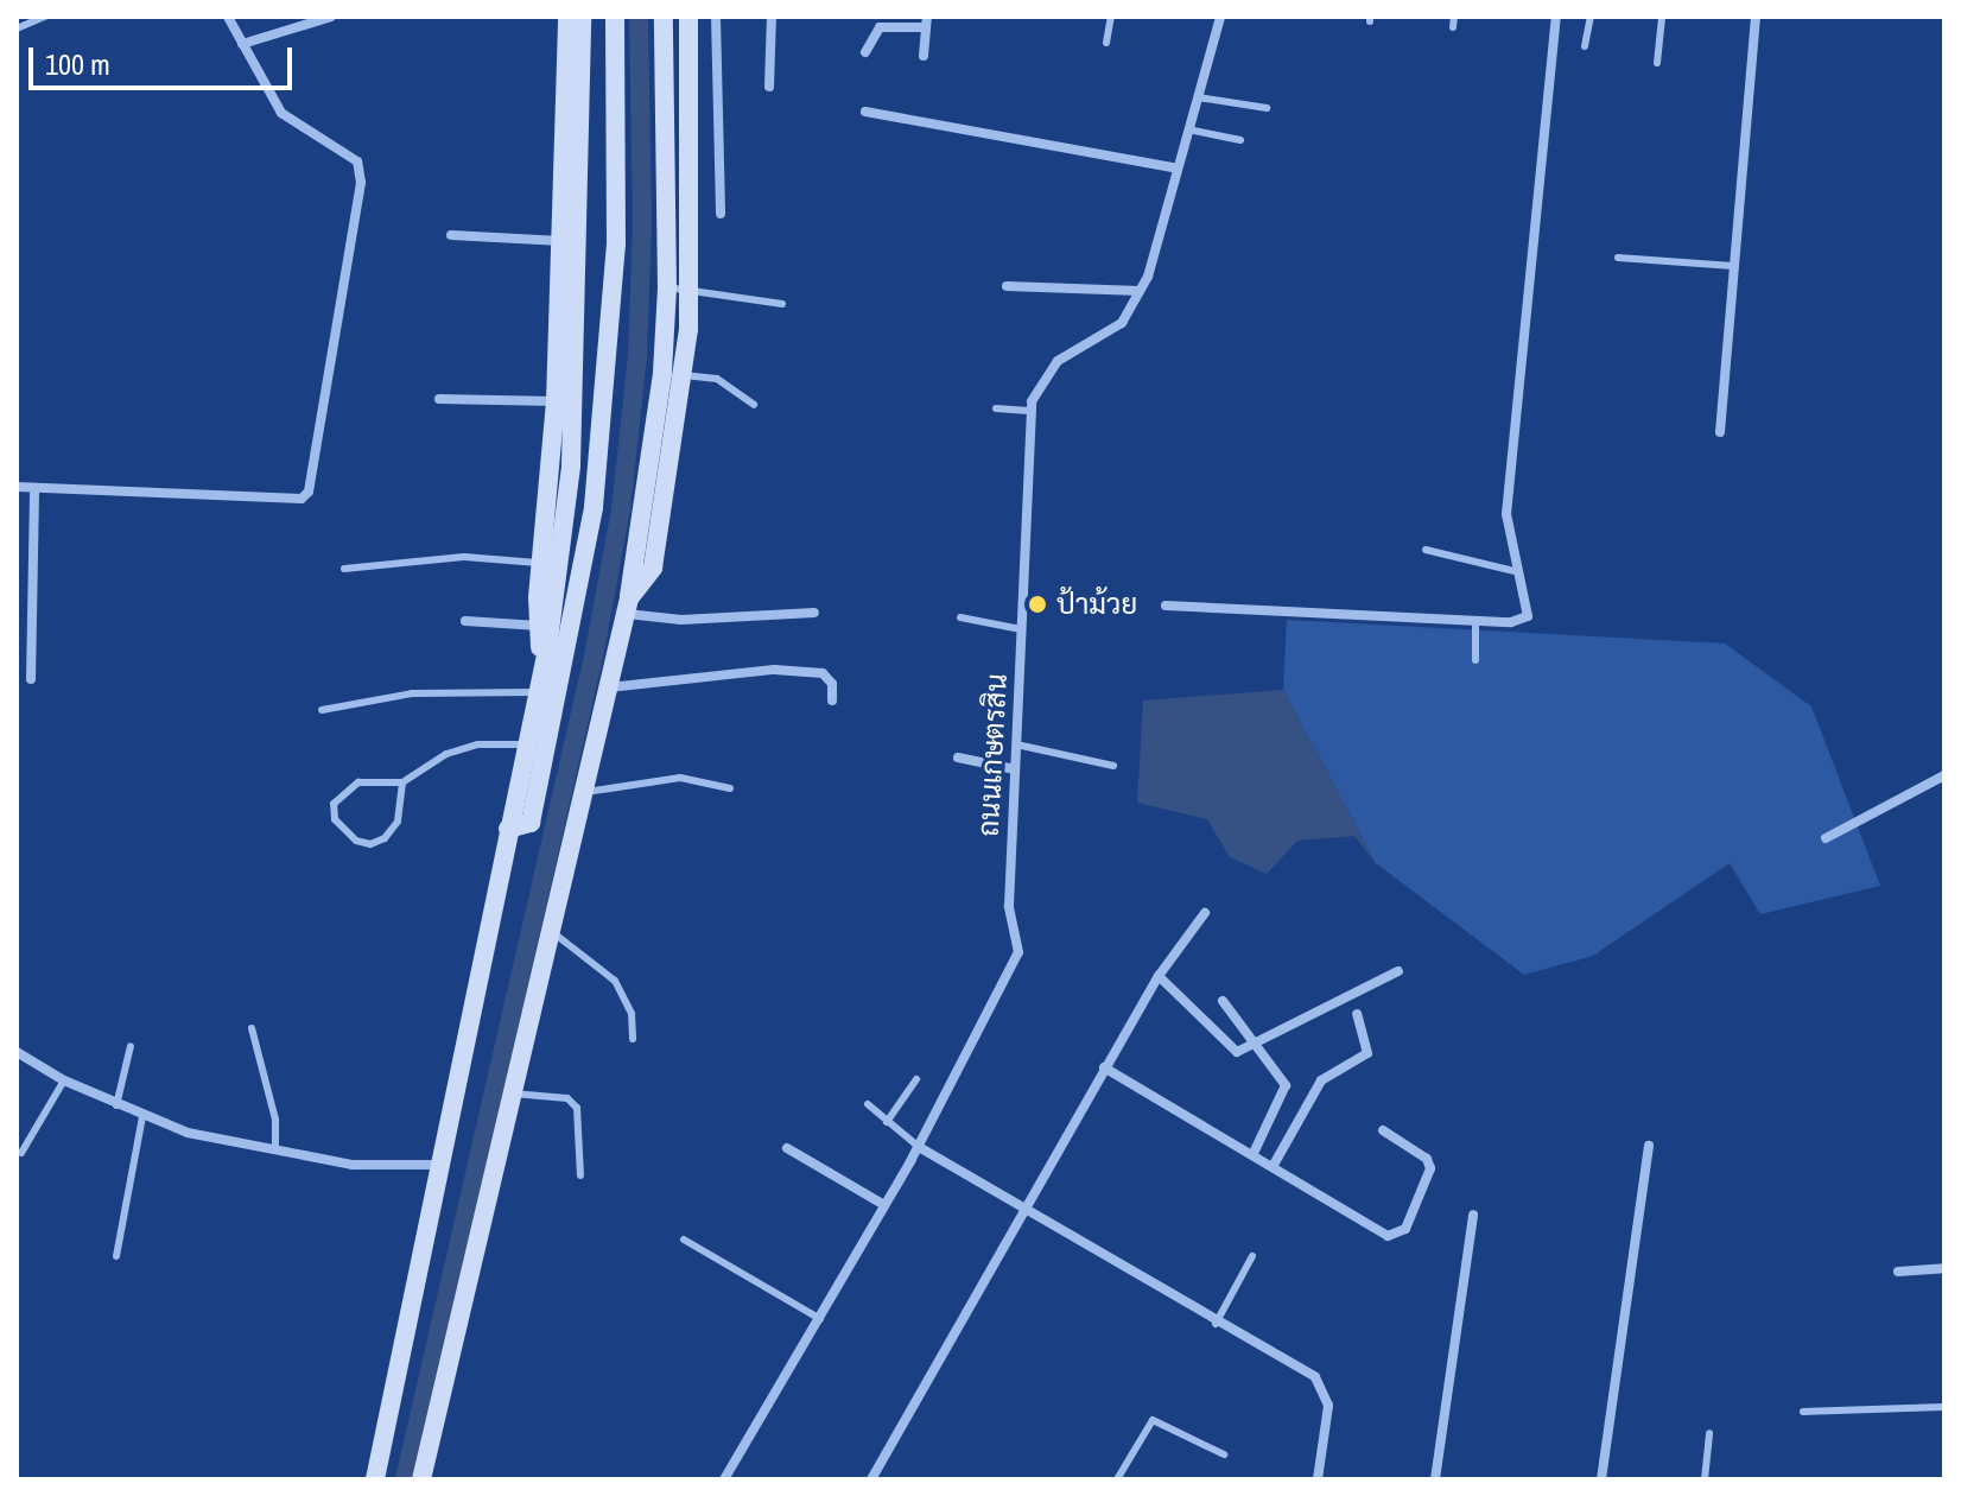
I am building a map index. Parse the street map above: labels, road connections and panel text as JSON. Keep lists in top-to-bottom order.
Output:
{
  "streets": {
    "street": ["ถนนเกษตรสิน"]
  },
  "places": ["ป้าม้วย"],
  "scale_bar": "100 m"
}
